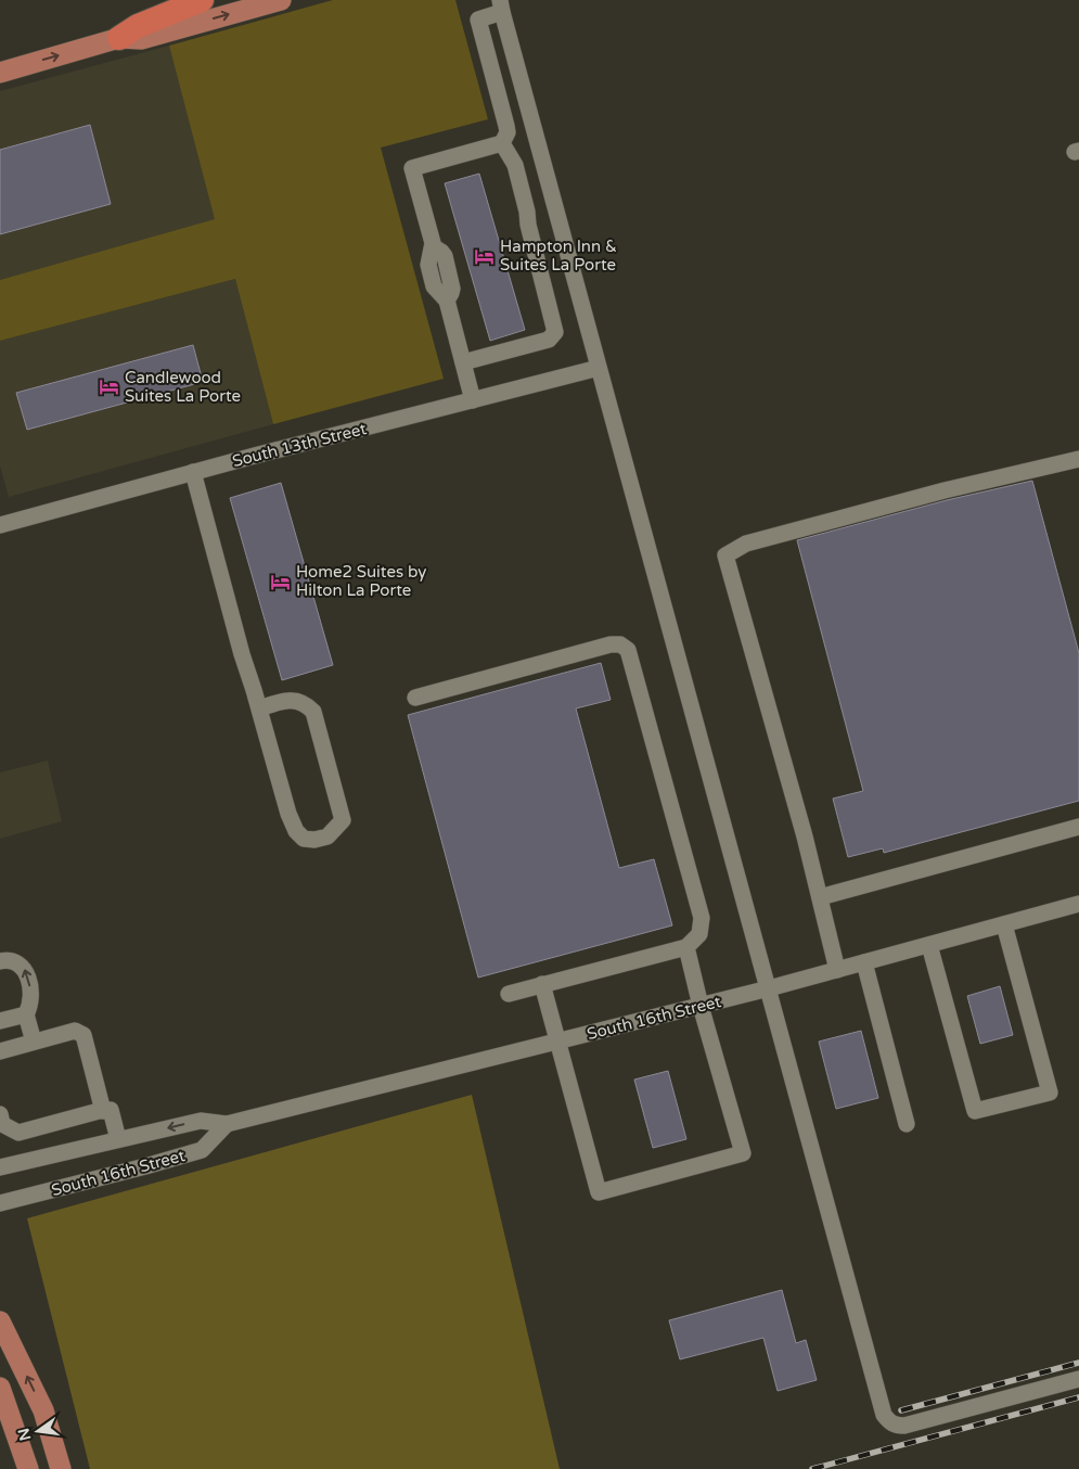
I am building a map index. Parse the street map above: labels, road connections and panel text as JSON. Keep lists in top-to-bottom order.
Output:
{
  "streets": {
    "street": ["South 13th Street", "South 16th Street"]
  },
  "places": {
    "hotel": ["Hampton Inn & Suites La Porte", "Candlewood Suites La Porte", "Home2 Suites by Hilton La Porte"]
  },
  "north": "left"
}
